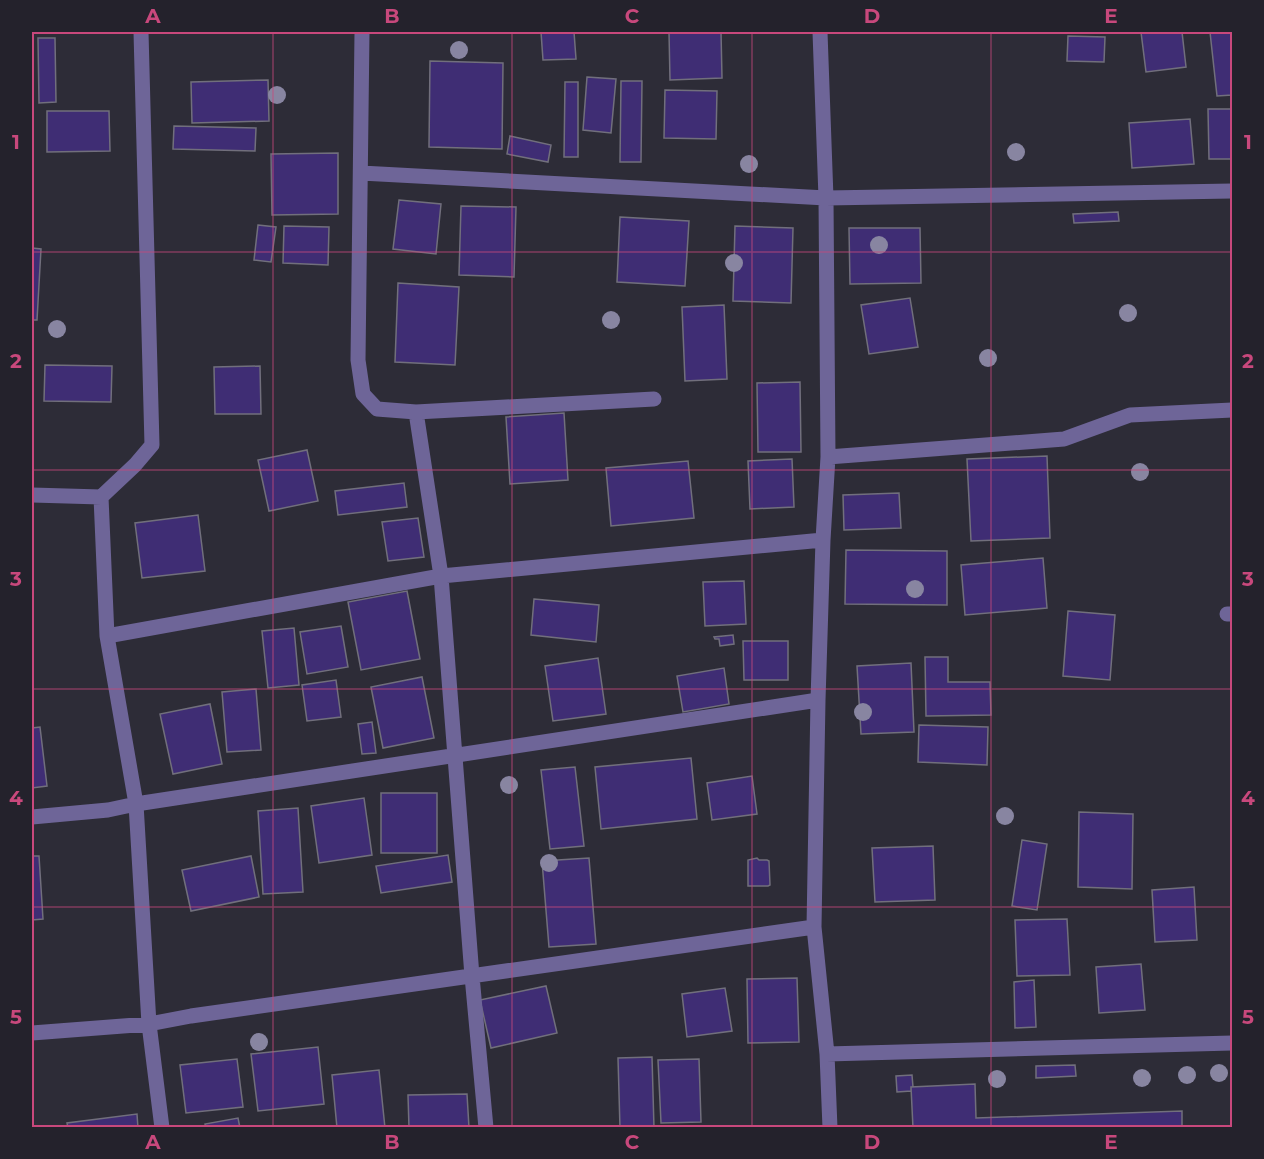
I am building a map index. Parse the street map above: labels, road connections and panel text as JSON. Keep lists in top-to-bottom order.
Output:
{
  "grid": {
    "columns": [
      "A",
      "B",
      "C",
      "D",
      "E"
    ],
    "rows": [
      "1",
      "2",
      "3",
      "4",
      "5"
    ]
  }
}
